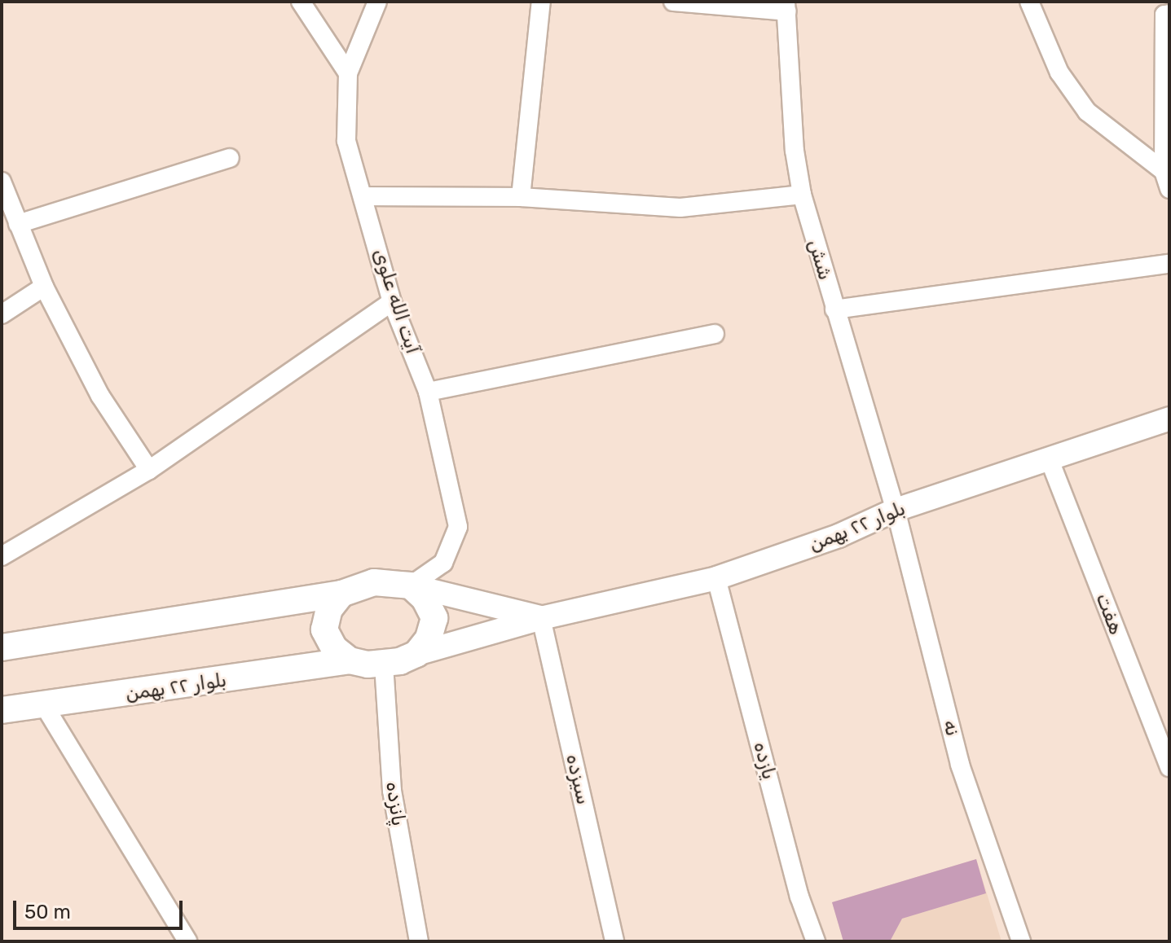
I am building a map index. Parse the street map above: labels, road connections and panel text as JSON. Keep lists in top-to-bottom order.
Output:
{
  "streets": {
    "main road": ["بلوار ۲۲ بهمن"],
    "street": [
      "شش",
      "آیت الله علوی",
      "هفت",
      "نه",
      "یازده",
      "سیزده",
      "پانزده"
    ]
  },
  "crossings": [
    ["شش", "بلوار ۲۲ بهمن"],
    ["شش", "نه"],
    ["آیت الله علوی", "بلوار ۲۲ بهمن"],
    ["آیت الله علوی", "پانزده"],
    ["بلوار ۲۲ بهمن", "هفت"],
    ["بلوار ۲۲ بهمن", "نه"],
    ["بلوار ۲۲ بهمن", "یازده"],
    ["بلوار ۲۲ بهمن", "سیزده"],
    ["بلوار ۲۲ بهمن", "پانزده"]
  ],
  "scale_bar": "50 m"
}
